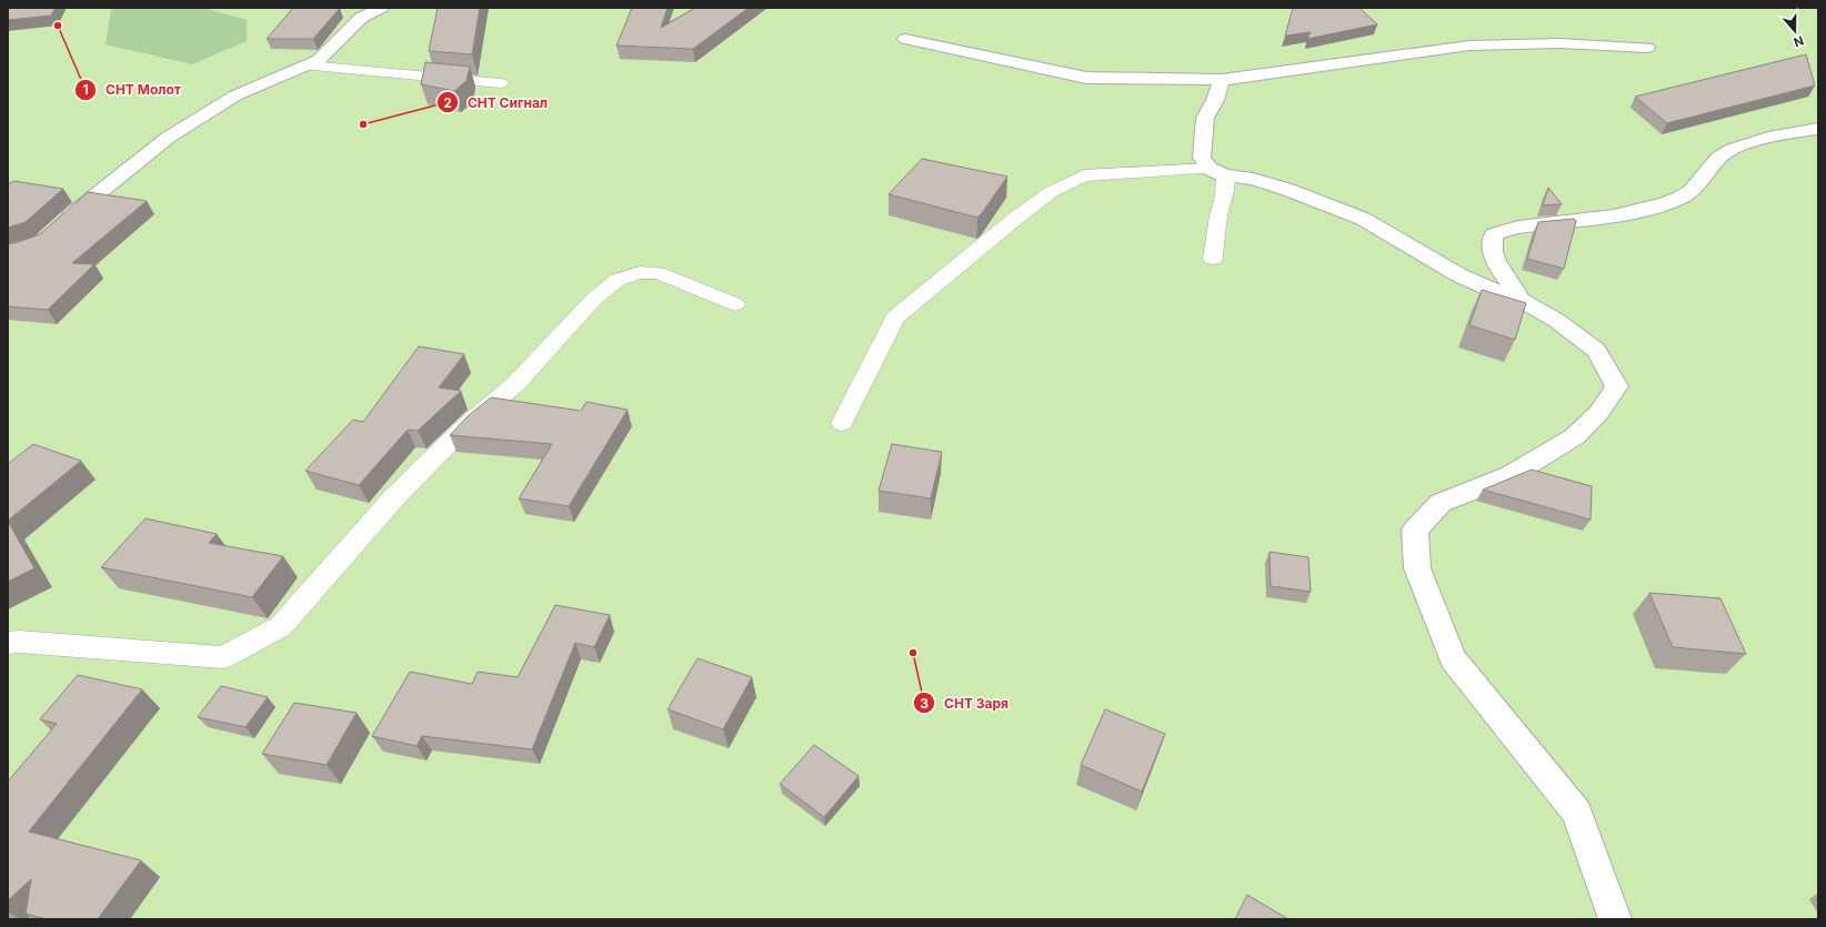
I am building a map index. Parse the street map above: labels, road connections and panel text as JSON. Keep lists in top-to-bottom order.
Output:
{
  "places": ["СНТ Молот", "СНТ Сигнал", "СНТ Заря"],
  "north": "bottom"
}
